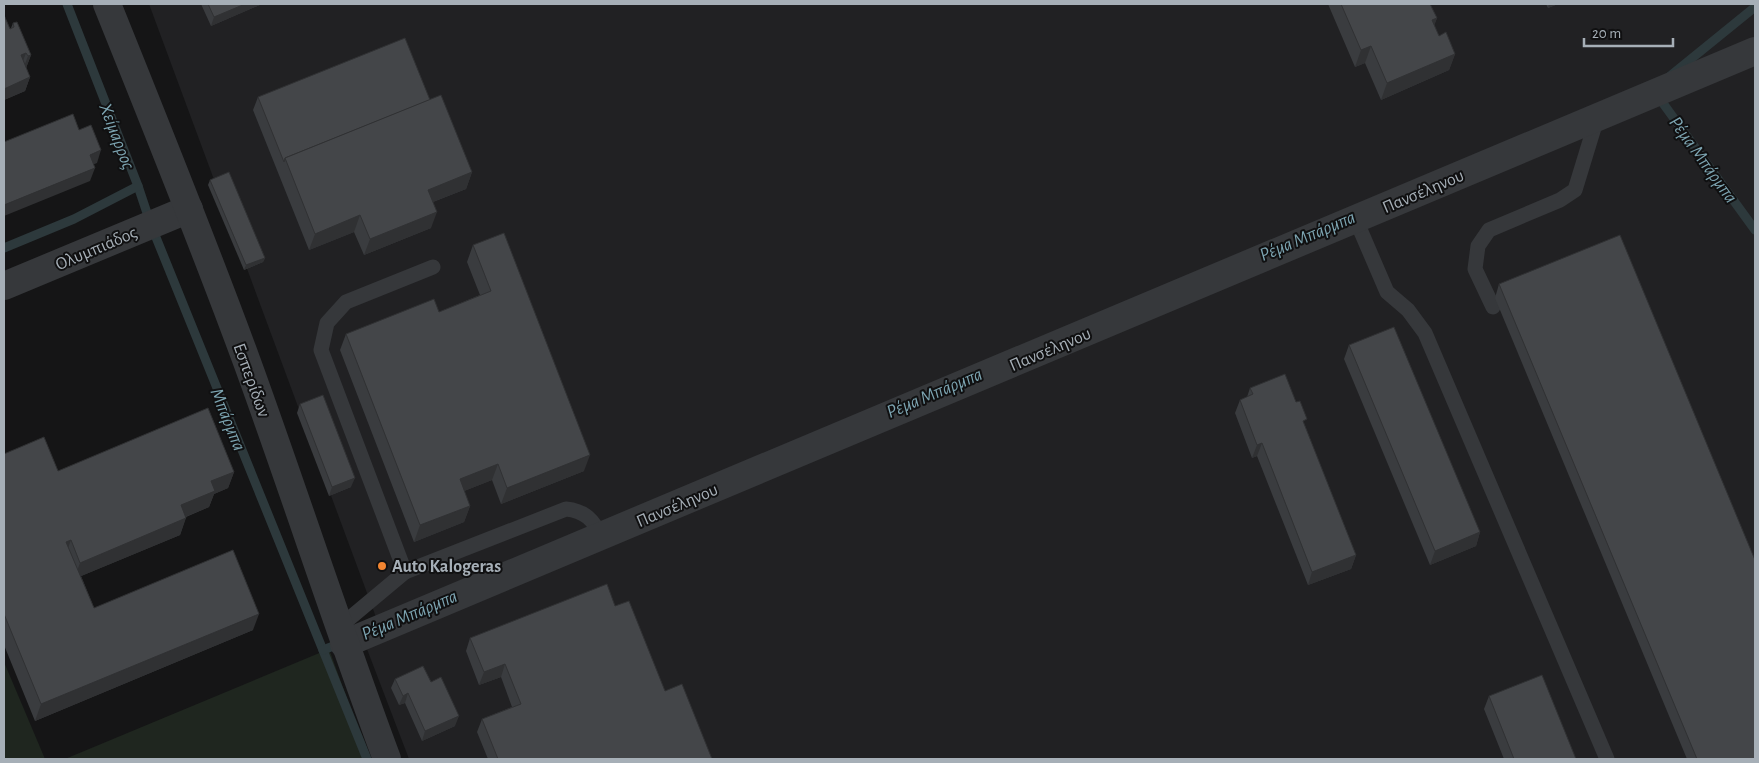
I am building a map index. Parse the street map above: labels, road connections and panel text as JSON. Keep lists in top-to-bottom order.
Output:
{
  "streets": {
    "street": ["Πανσέληνου", "Ολυμπιάδος", "Εσπερίδων"]
  },
  "crossings": [
    ["Πανσέληνου", "Εσπερίδων"],
    ["Ολυμπιάδος", "Εσπερίδων"]
  ],
  "water": ["Χείμαρρος", "Ρέμα Μπάρμπα", "Μπάρμπα"],
  "places": ["Auto Kalogeras"],
  "scale_bar": "20 m"
}
